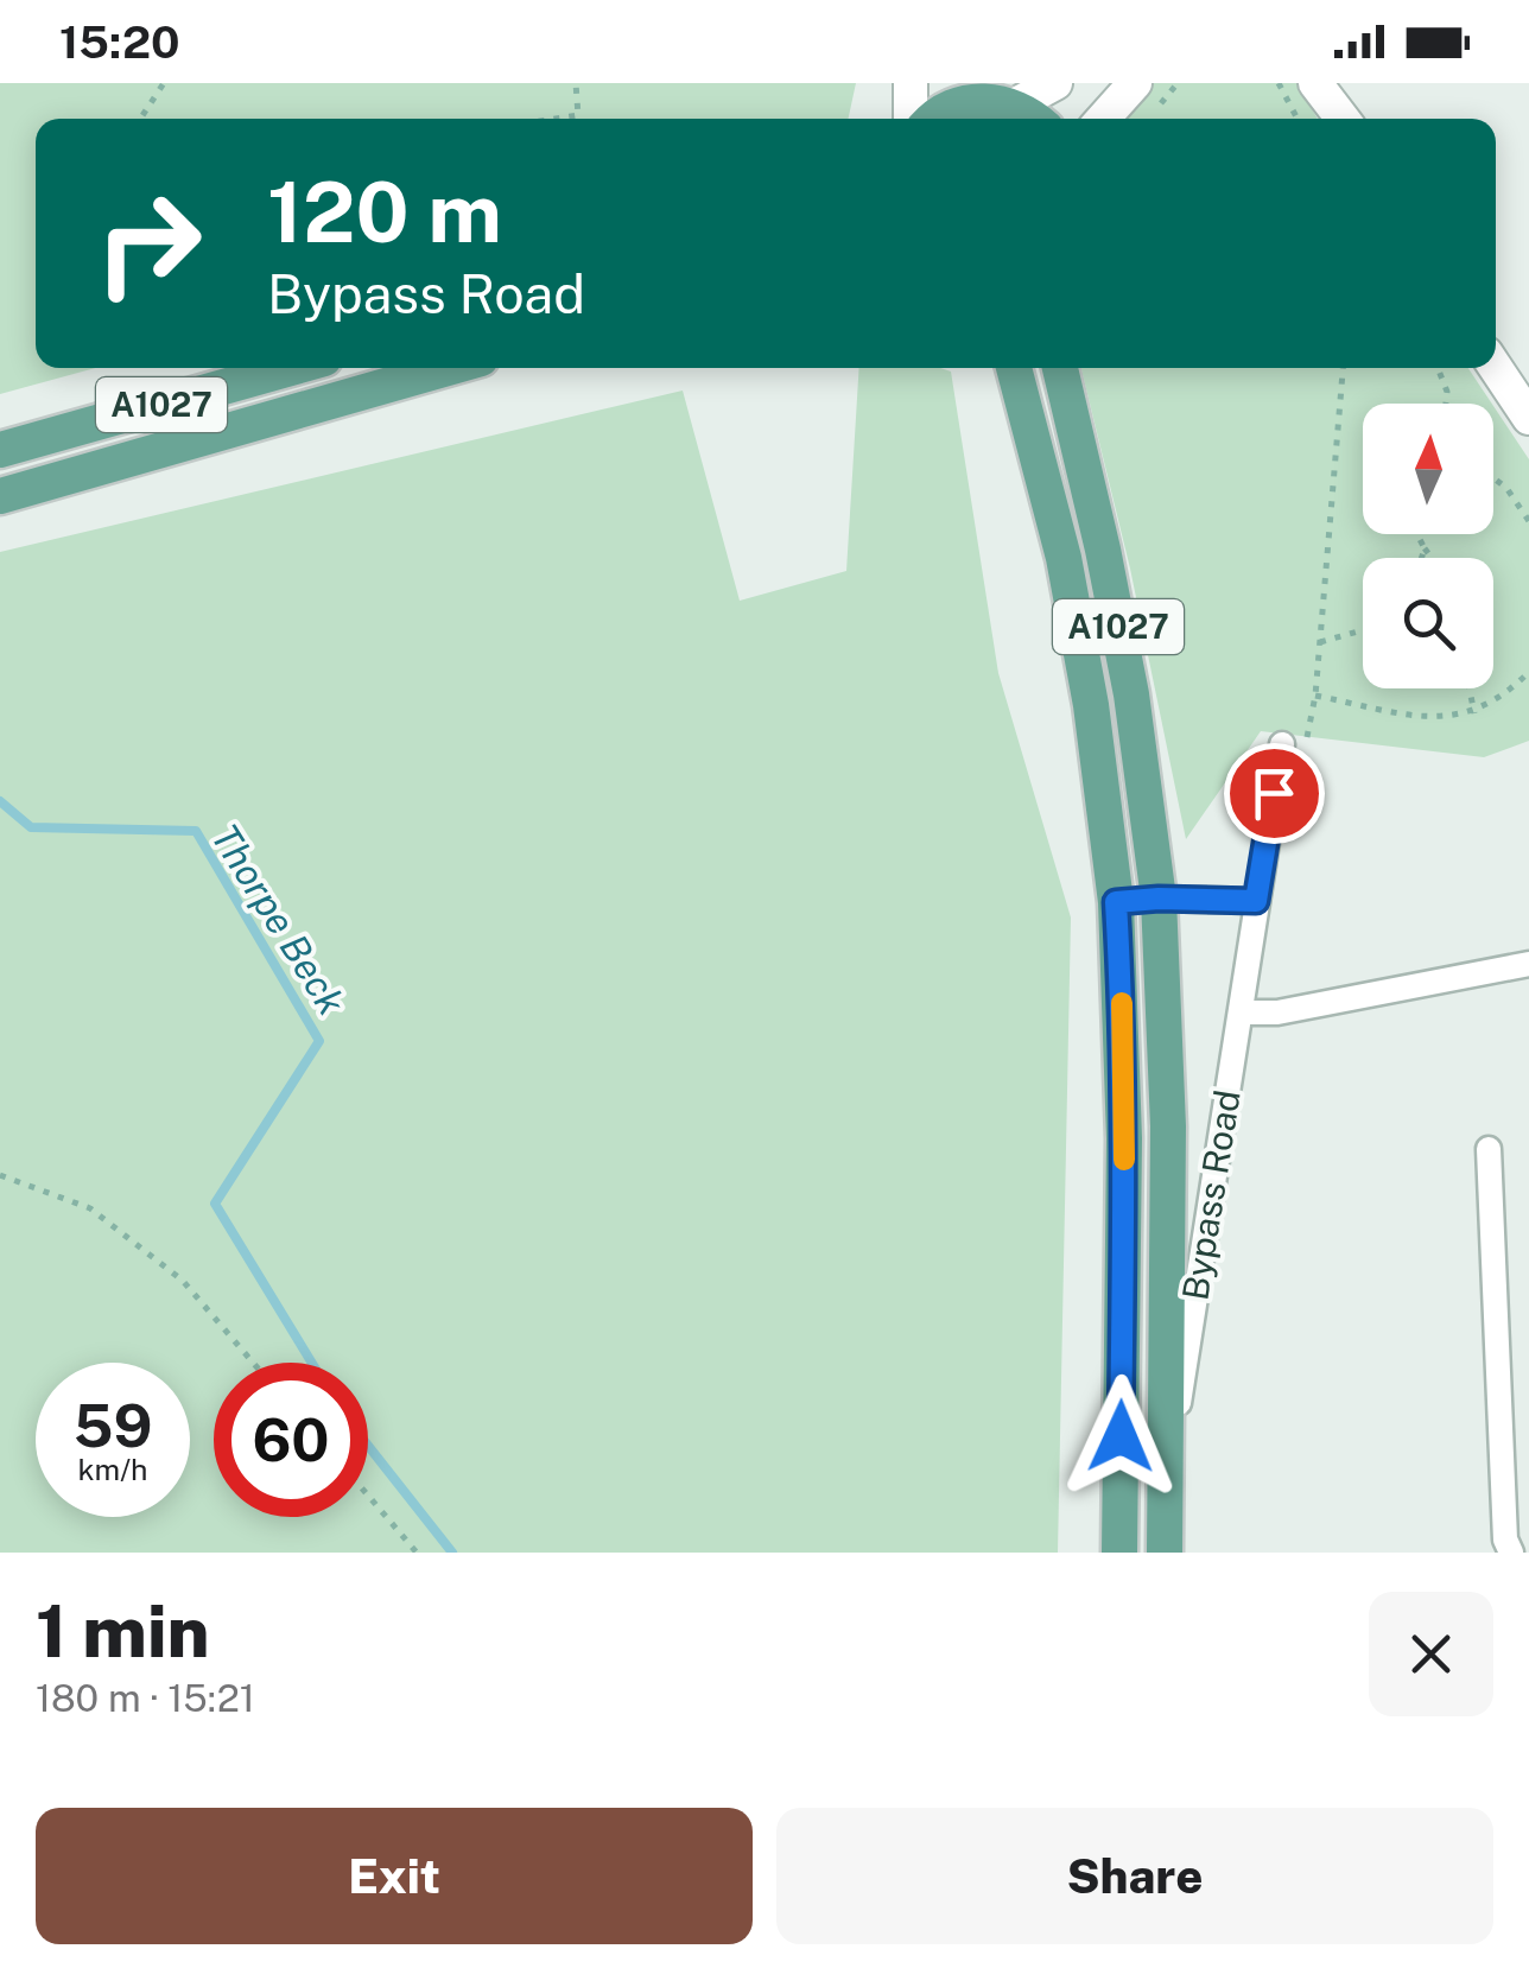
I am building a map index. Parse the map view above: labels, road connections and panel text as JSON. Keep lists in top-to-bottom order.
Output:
{
  "streets": {
    "main road": ["A1027", "Bypass Road"]
  },
  "water": ["Thorpe Beck"],
  "north": "top",
  "page": {
    "status": "15:20",
    "turn": ["120 m", "Bypass Road"],
    "speed": "59 km/h",
    "limit": "60",
    "heading": ["1 min", "180 m · 15:21"],
    "buttons": ["Exit", "Share"]
  }
}
